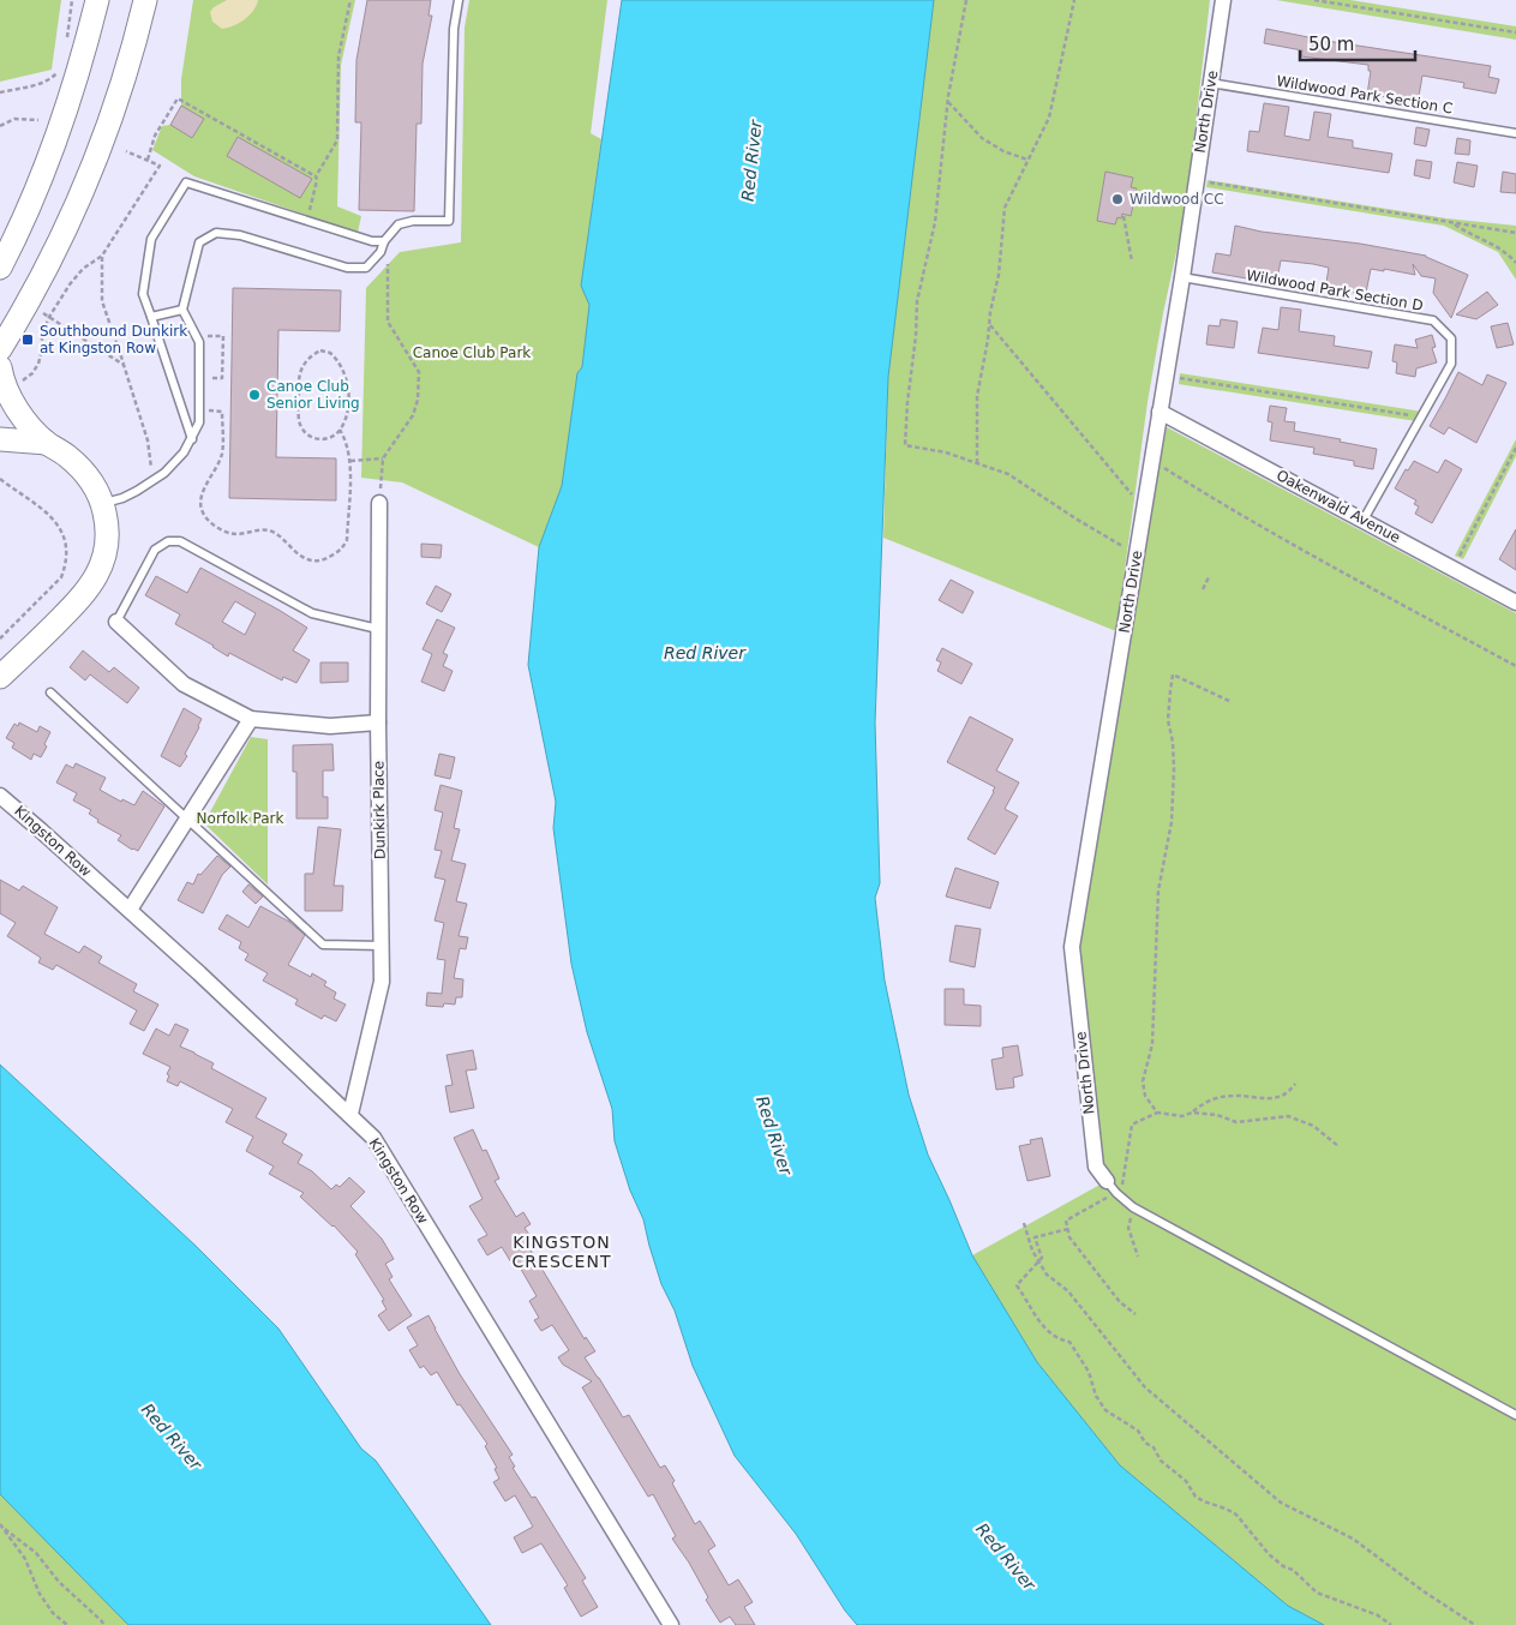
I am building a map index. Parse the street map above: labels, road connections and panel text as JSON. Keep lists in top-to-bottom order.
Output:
{
  "streets": {
    "street": [
      "North Drive",
      "Oakenwald Avenue",
      "Dunkirk Place",
      "Kingston Row"
    ],
    "lane": ["Wildwood Park Section C", "Wildwood Park Section D"]
  },
  "crossings": [
    ["Wildwood Park Section C", "North Drive"],
    ["North Drive", "Wildwood Park Section D"],
    ["North Drive", "Oakenwald Avenue"],
    ["Wildwood Park Section D", "Oakenwald Avenue"],
    ["Dunkirk Place", "Kingston Row"]
  ],
  "districts": ["KINGSTON CRESCENT"],
  "water": ["Red River"],
  "parks": ["Canoe Club Park", "Norfolk Park"],
  "places": {
    "other": ["Wildwood CC", "Canoe Club Senior Living"],
    "transit": ["Southbound Dunkirk at Kingston Row"]
  },
  "scale_bar": "50 m"
}
